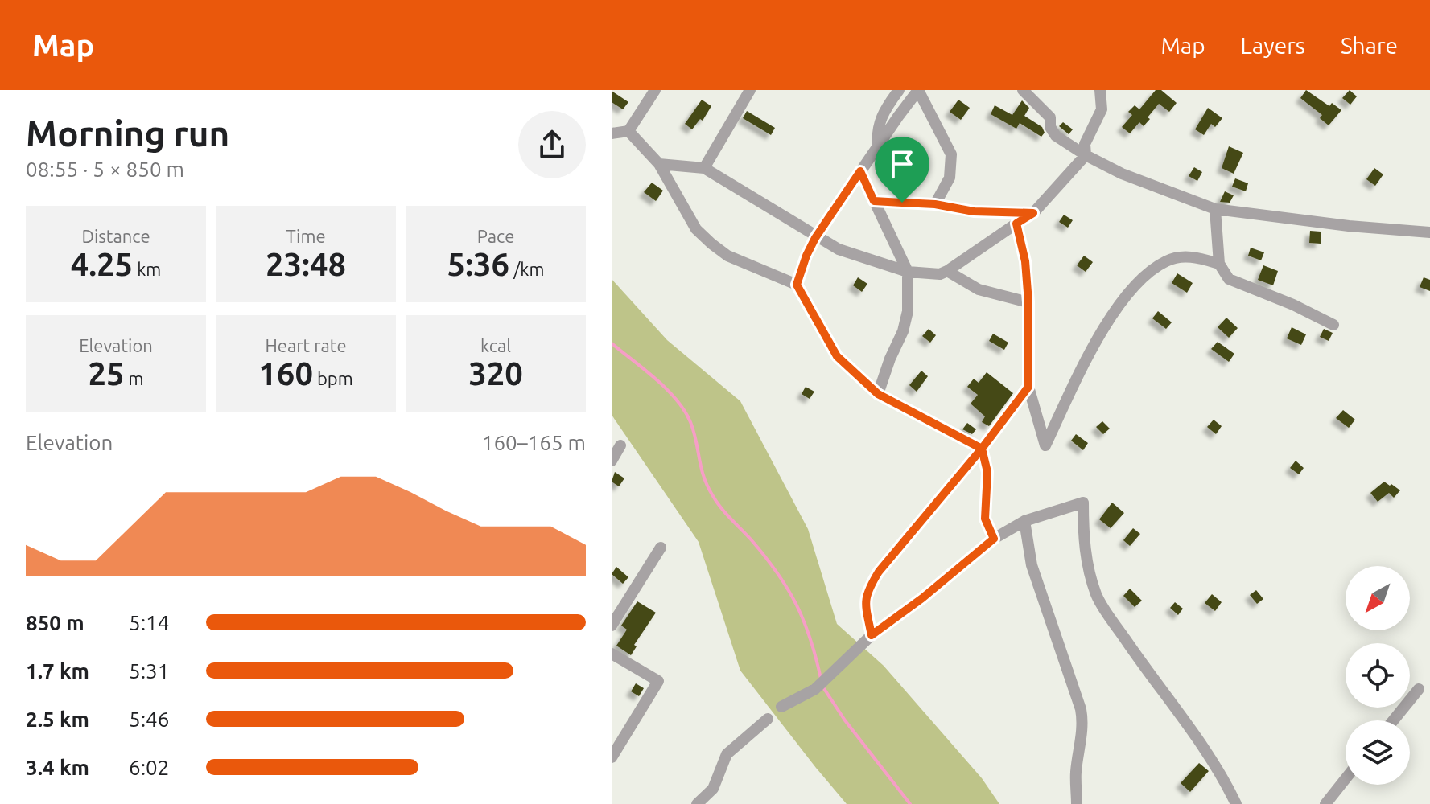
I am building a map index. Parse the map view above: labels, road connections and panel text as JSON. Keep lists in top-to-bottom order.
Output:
{
  "north": "bottom left",
  "page": {
    "header": "Map",
    "nav": ["Map", "Layers", "Share"],
    "heading": ["Morning run", "08:55 · 5 × 850 m"],
    "stats": [
      ["Distance", "4.25 km"],
      ["Time", "23:48"],
      ["Pace", "5:36 /km"],
      ["Elevation", "25 m"],
      ["Heart rate", "160 bpm"],
      ["kcal", "320"]
    ],
    "chart": ["Elevation", "160–165 m"],
    "list": [
      {
        "name": "850 m",
        "note": "5:14"
      },
      {
        "name": "1.7 km",
        "note": "5:31"
      },
      {
        "name": "2.5 km",
        "note": "5:46"
      },
      {
        "name": "3.4 km",
        "note": "6:02"
      }
    ]
  }
}
